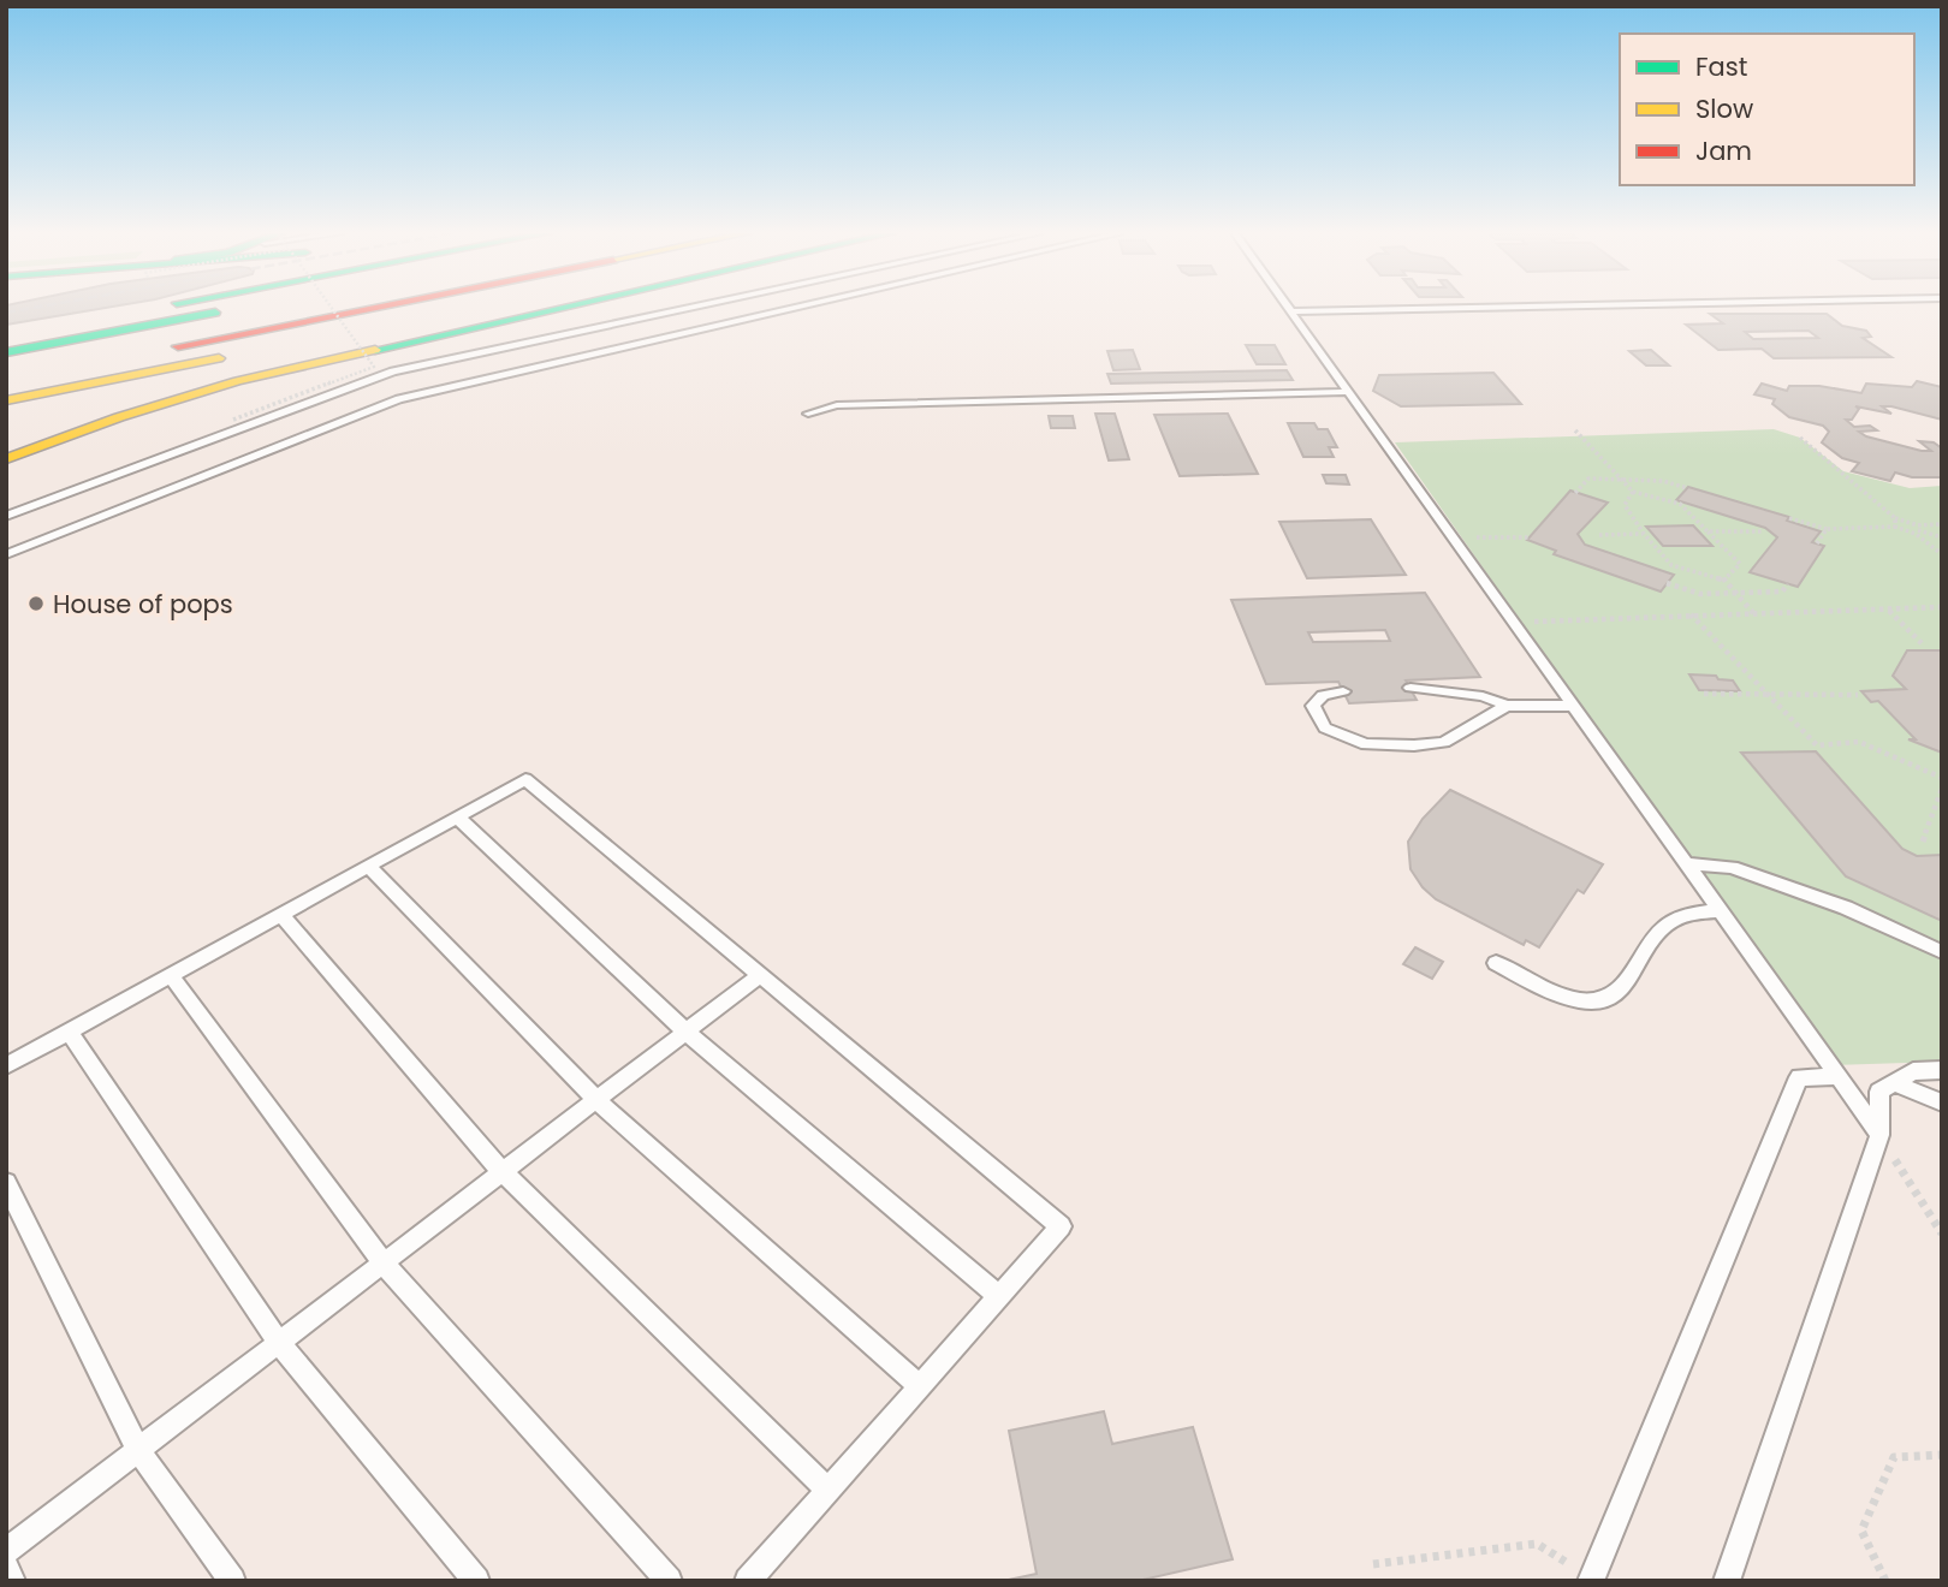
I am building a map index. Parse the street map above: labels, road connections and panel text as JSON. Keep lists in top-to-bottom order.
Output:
{
  "places": ["House of pops"],
  "legend": ["Fast", "Slow", "Jam"]
}
